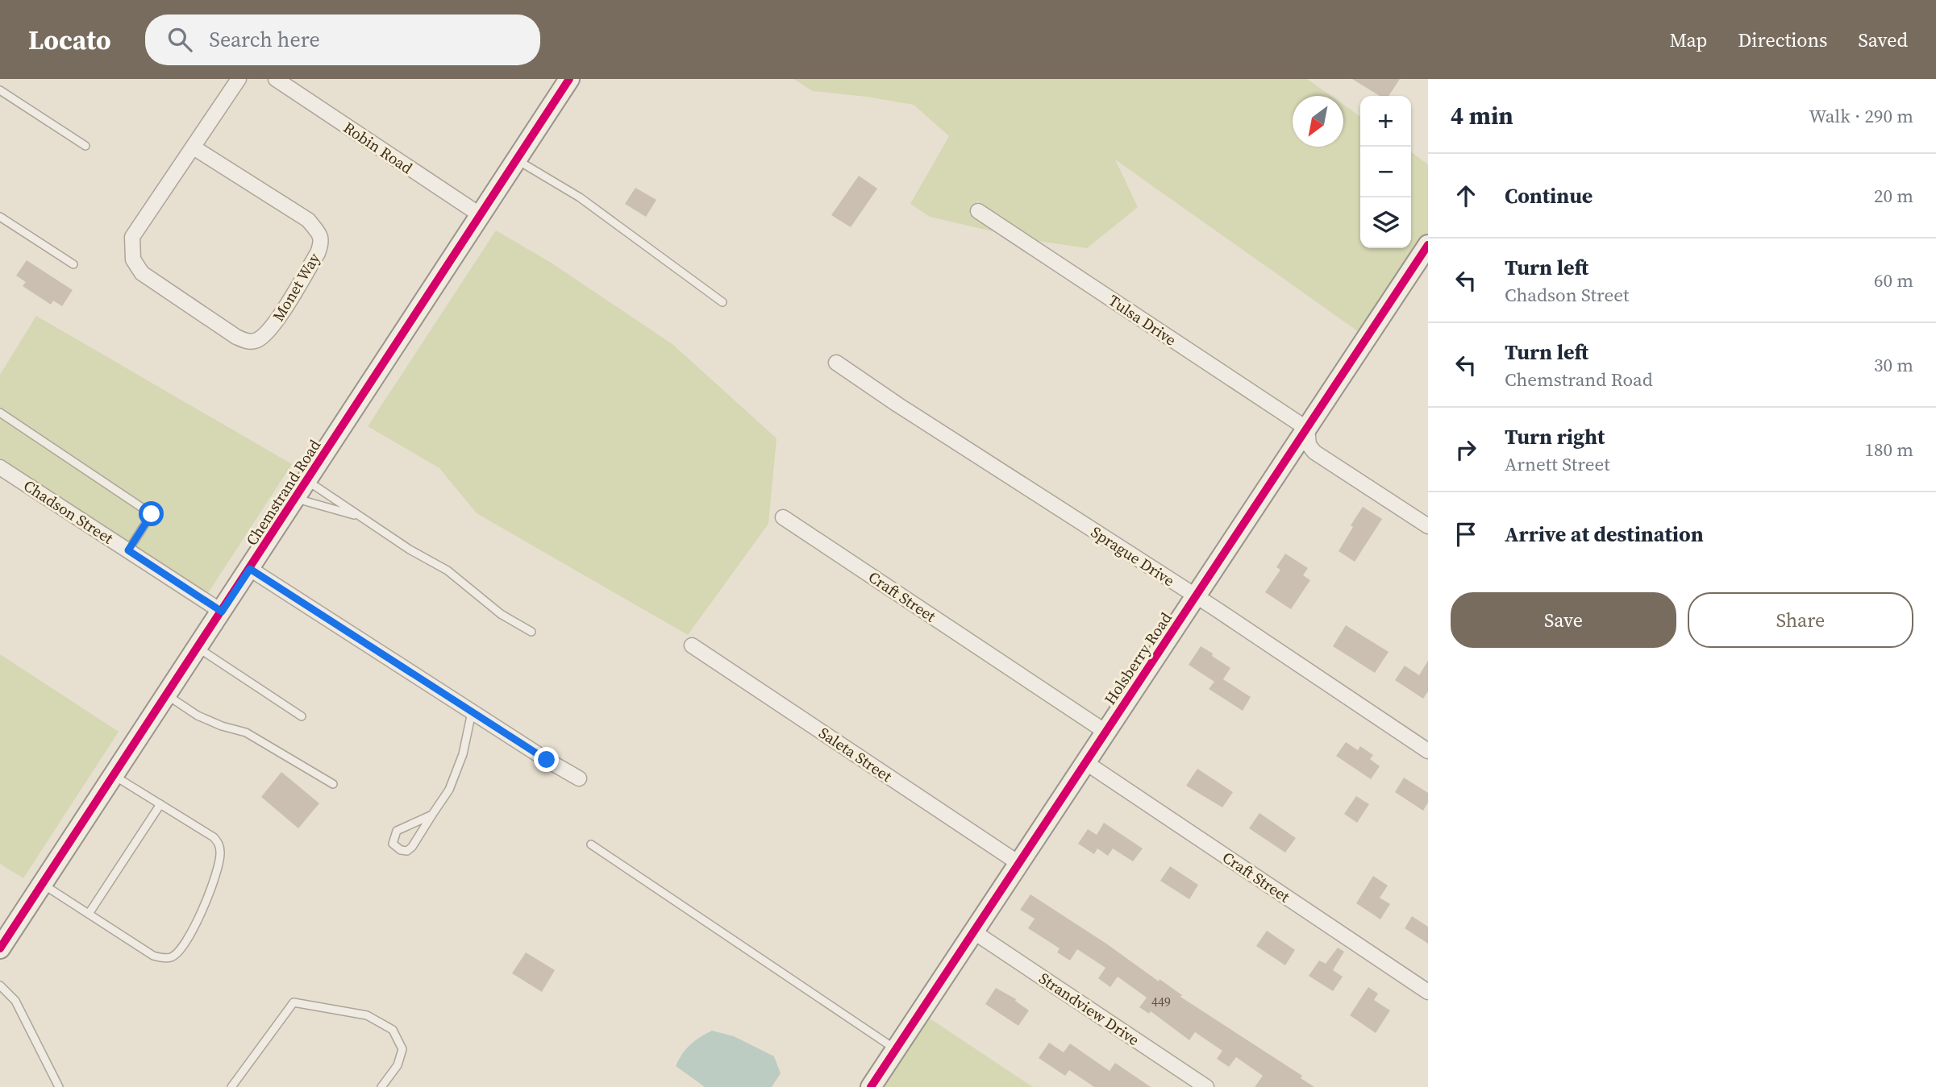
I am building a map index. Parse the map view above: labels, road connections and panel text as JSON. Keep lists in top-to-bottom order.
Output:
{
  "streets": {
    "street": [
      "Robin Road",
      "Monet Way",
      "Tulsa Drive",
      "Chemstrand Road",
      "Chadson Street",
      "Sprague Drive",
      "Craft Street",
      "Holsberry Road",
      "Saleta Street",
      "Strandview Drive"
    ]
  },
  "crossings": [
    ["Robin Road", "Chemstrand Road"],
    ["Tulsa Drive", "Holsberry Road"],
    ["Chemstrand Road", "Chadson Street"],
    ["Sprague Drive", "Holsberry Road"],
    ["Craft Street", "Holsberry Road"],
    ["Holsberry Road", "Saleta Street"],
    ["Holsberry Road", "Strandview Drive"]
  ],
  "house_numbers": ["449"],
  "north": "bottom left",
  "page": {
    "header": "Locato",
    "search": "Search here",
    "nav": ["Map", "Directions", "Saved"],
    "heading": ["4 min", "Walk · 290 m"],
    "map_buttons": ["+", "−"],
    "list": [
      ["Continue", "20 m"],
      ["Turn left", "Chadson Street", "60 m"],
      ["Turn left", "Chemstrand Road", "30 m"],
      ["Turn right", "Arnett Street", "180 m"],
      "Arrive at destination"
    ],
    "buttons": ["Save", "Share"]
  }
}
